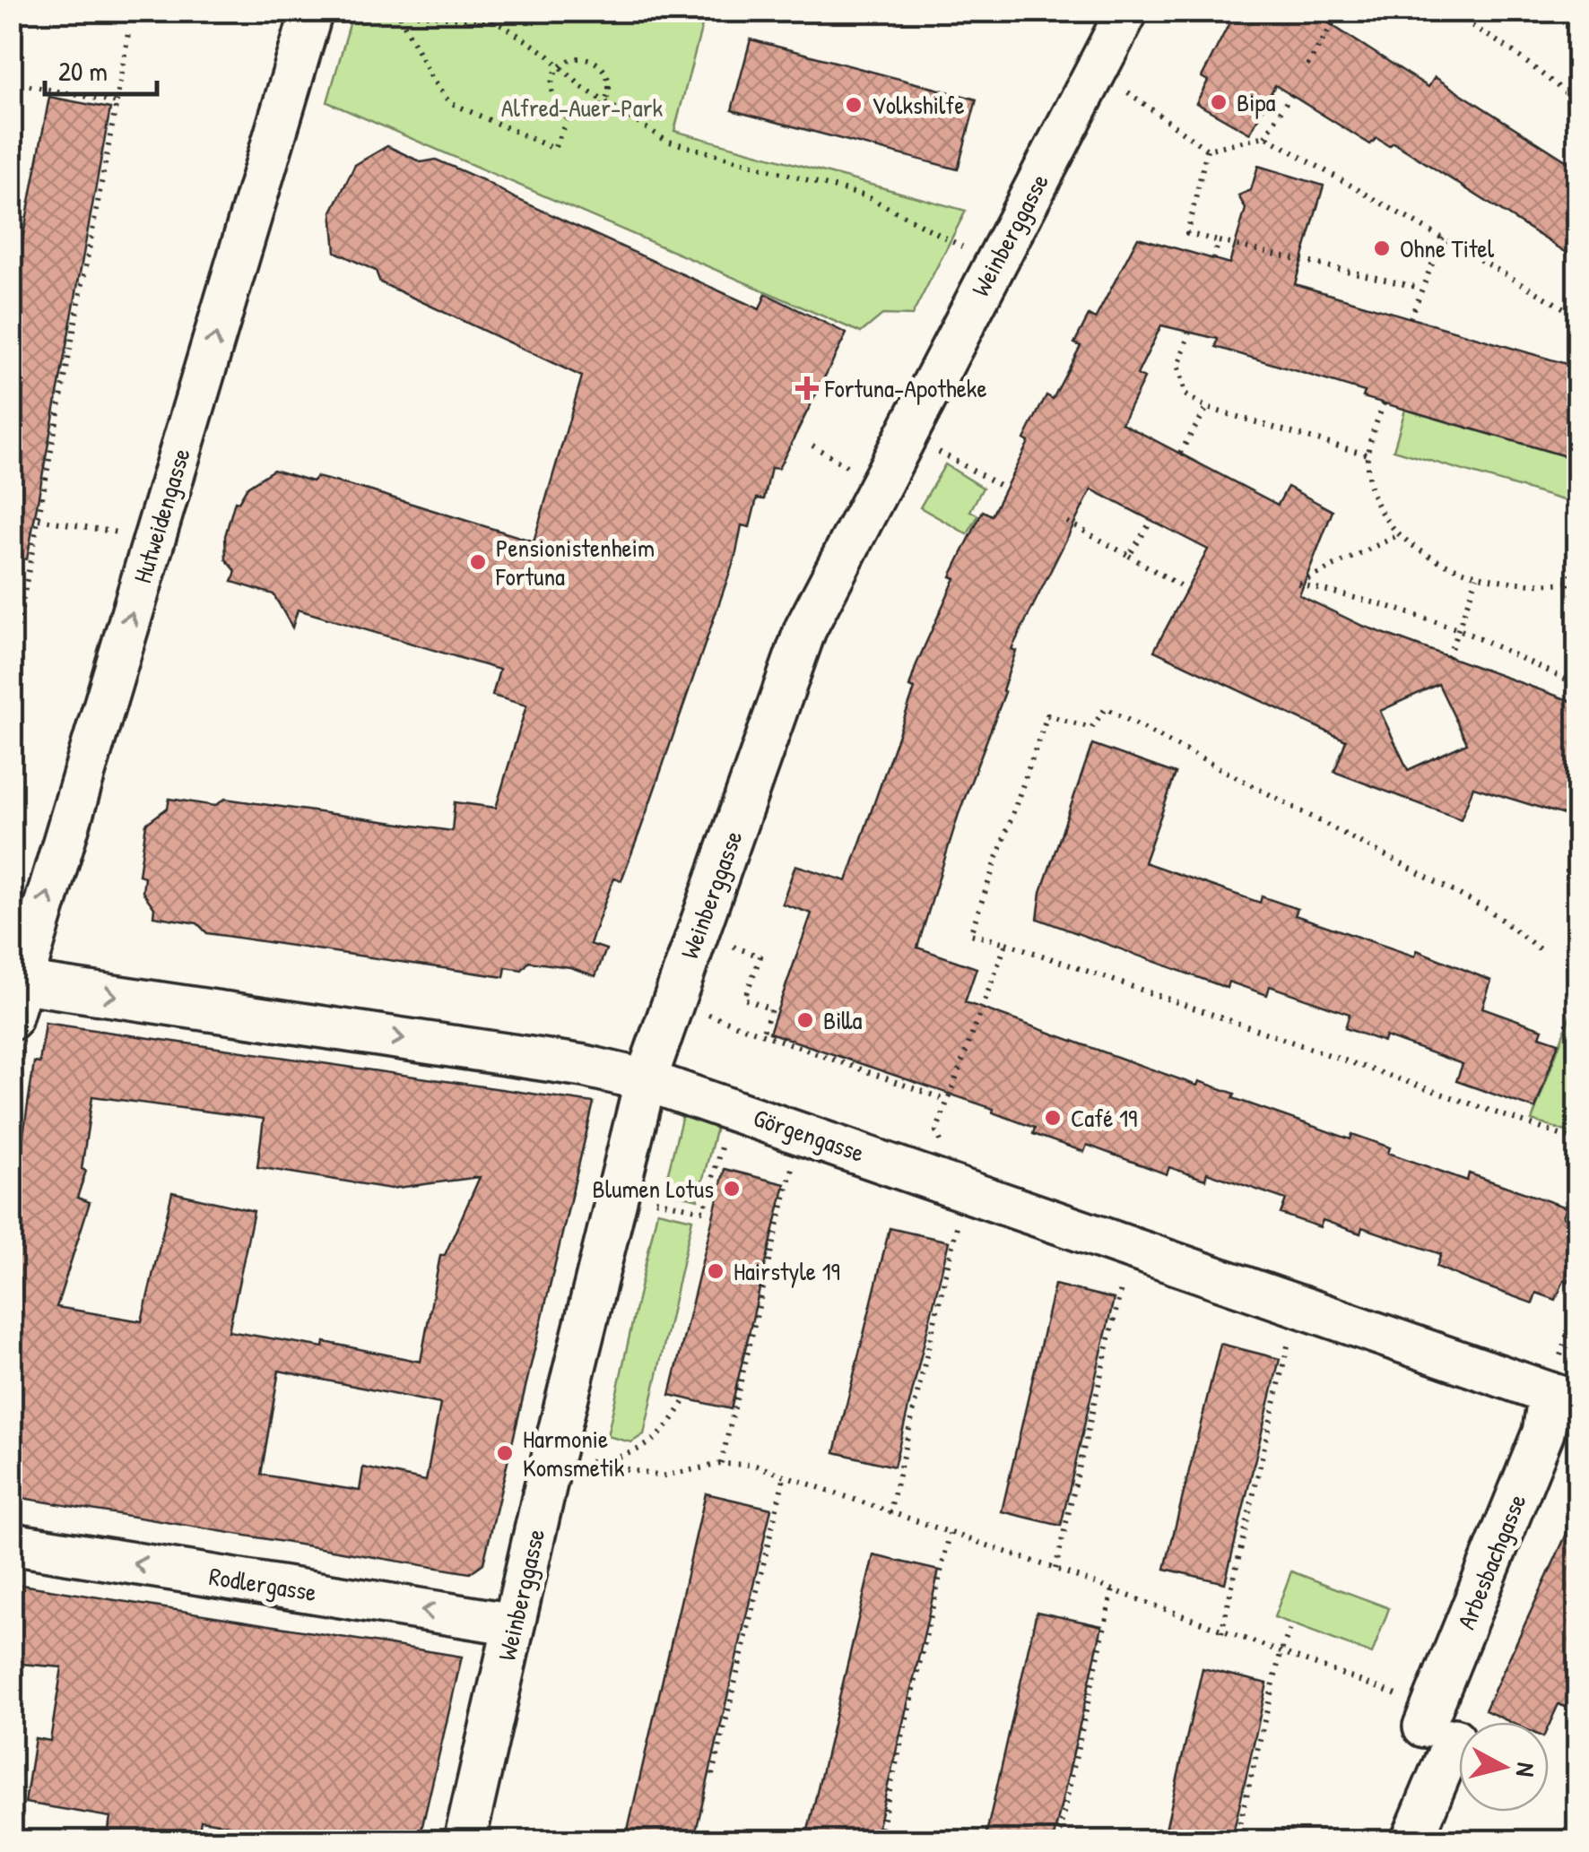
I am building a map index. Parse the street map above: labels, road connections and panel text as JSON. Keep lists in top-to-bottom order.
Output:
{
  "streets": {
    "street": [
      "Weinberggasse",
      "Hutweidengasse",
      "Görgengasse",
      "Arbesbachgasse",
      "Rodlergasse"
    ]
  },
  "crossings": [
    ["Weinberggasse", "Görgengasse"],
    ["Weinberggasse", "Rodlergasse"],
    ["Hutweidengasse", "Görgengasse"],
    ["Görgengasse", "Arbesbachgasse"]
  ],
  "one_way": ["Hutweidengasse", "Görgengasse", "Rodlergasse"],
  "parks": ["Alfred-Auer-Park"],
  "places": {
    "other": [
      "Bipa",
      "Volkshilfe",
      "Ohne Titel",
      "Pensionistenheim Fortuna",
      "Billa",
      "Café 19",
      "Blumen Lotus",
      "Hairstyle 19",
      "Harmonie Komsmetik"
    ],
    "health": ["Fortuna-Apotheke"]
  },
  "scale_bar": "20 m",
  "north": "right"
}
